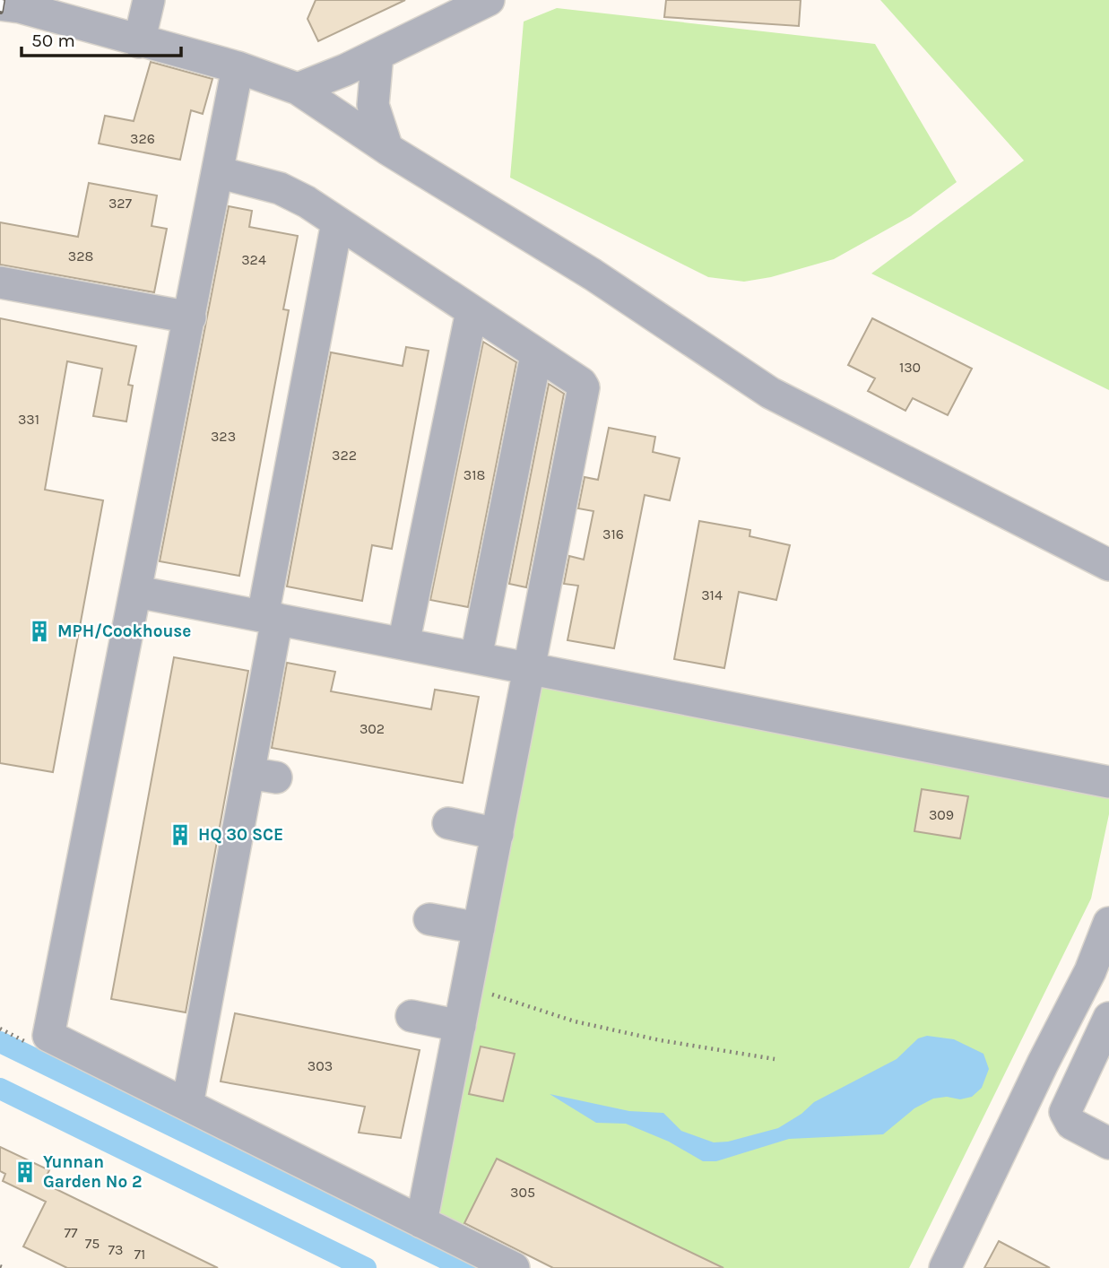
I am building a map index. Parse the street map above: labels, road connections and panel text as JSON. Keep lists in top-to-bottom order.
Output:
{
  "places": {
    "building": ["MPH/Cookhouse", "HQ 30 SCE", "Yunnan Garden No 2"]
  },
  "house_numbers": [
    "326",
    "327",
    "328",
    "324",
    "130",
    "331",
    "323",
    "322",
    "318",
    "316",
    "314",
    "302",
    "309",
    "303",
    "305",
    "77",
    "75",
    "73",
    "71"
  ],
  "scale_bar": "50 m"
}
